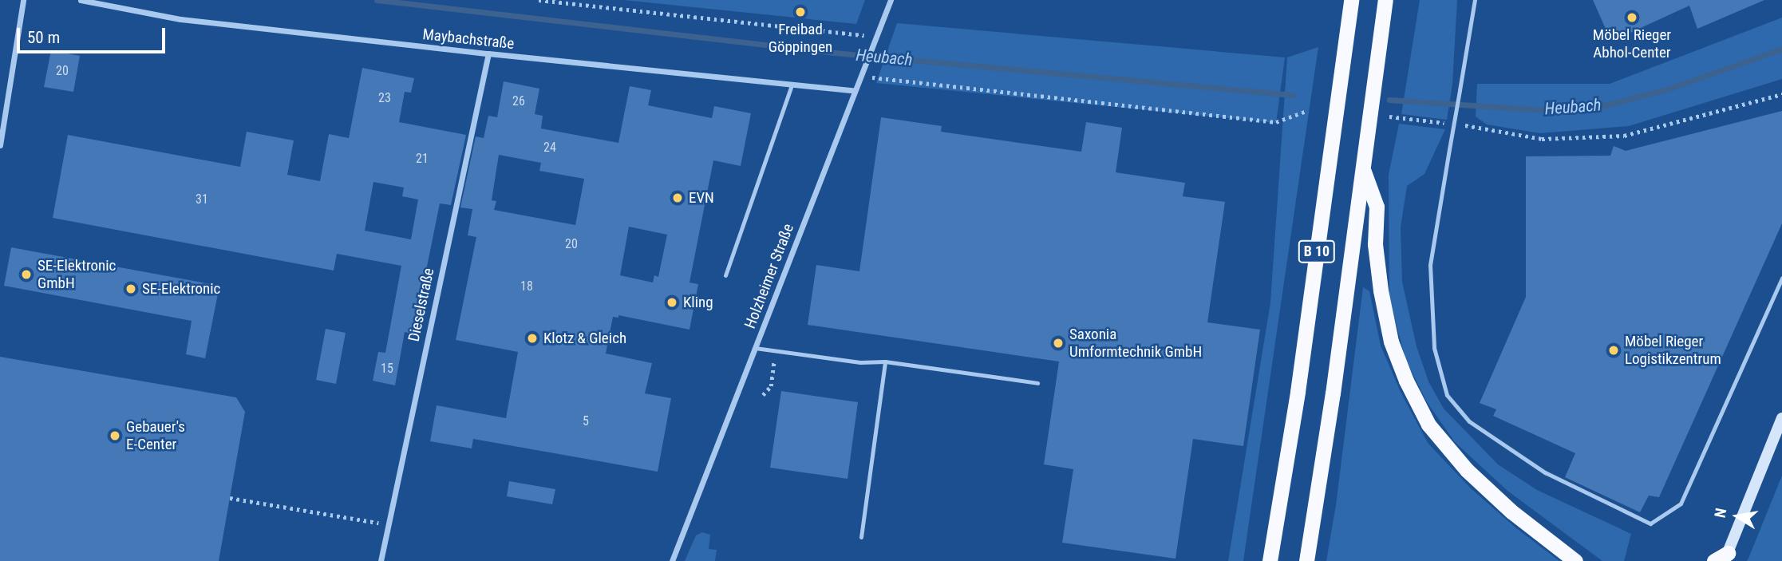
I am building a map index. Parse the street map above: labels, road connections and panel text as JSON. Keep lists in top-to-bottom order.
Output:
{
  "streets": {
    "highway": ["B 10"],
    "street": ["Maybachstraße", "Holzheimer Straße", "Dieselstraße"]
  },
  "crossings": [
    ["Maybachstraße", "Holzheimer Straße"],
    ["Maybachstraße", "Dieselstraße"]
  ],
  "water": ["Heubach"],
  "places": [
    "Freibad Göppingen",
    "Möbel Rieger Abhol-Center",
    "EVN",
    "SE-Elektronic GmbH",
    "SE-Elektronic",
    "Kling",
    "Klotz & Gleich",
    "Saxonia Umformtechnik GmbH",
    "Möbel Rieger Logistikzentrum",
    "Gebauer's E-Center"
  ],
  "house_numbers": [
    "20",
    "23",
    "26",
    "24",
    "21",
    "31",
    "20",
    "18",
    "15",
    "5"
  ],
  "scale_bar": "50 m",
  "north": "left"
}
